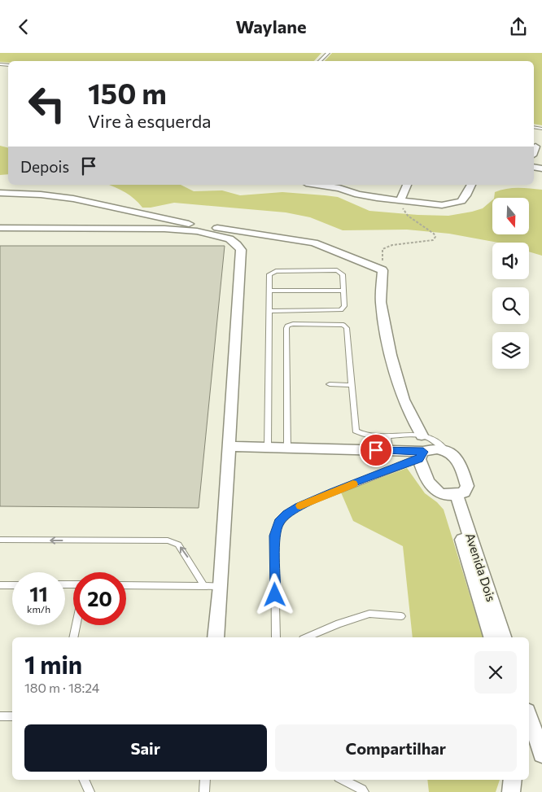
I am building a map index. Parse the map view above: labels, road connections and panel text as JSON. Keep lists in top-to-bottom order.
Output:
{
  "streets": {
    "street": ["Avenida Dois"]
  },
  "north": "bottom",
  "page": {
    "header": "Waylane",
    "turn": ["150 m", "Vire à esquerda"],
    "then": "Depois",
    "speed": "11 km/h",
    "limit": "20",
    "heading": ["1 min", "180 m · 18:24"],
    "buttons": ["Sair", "Compartilhar"]
  }
}
